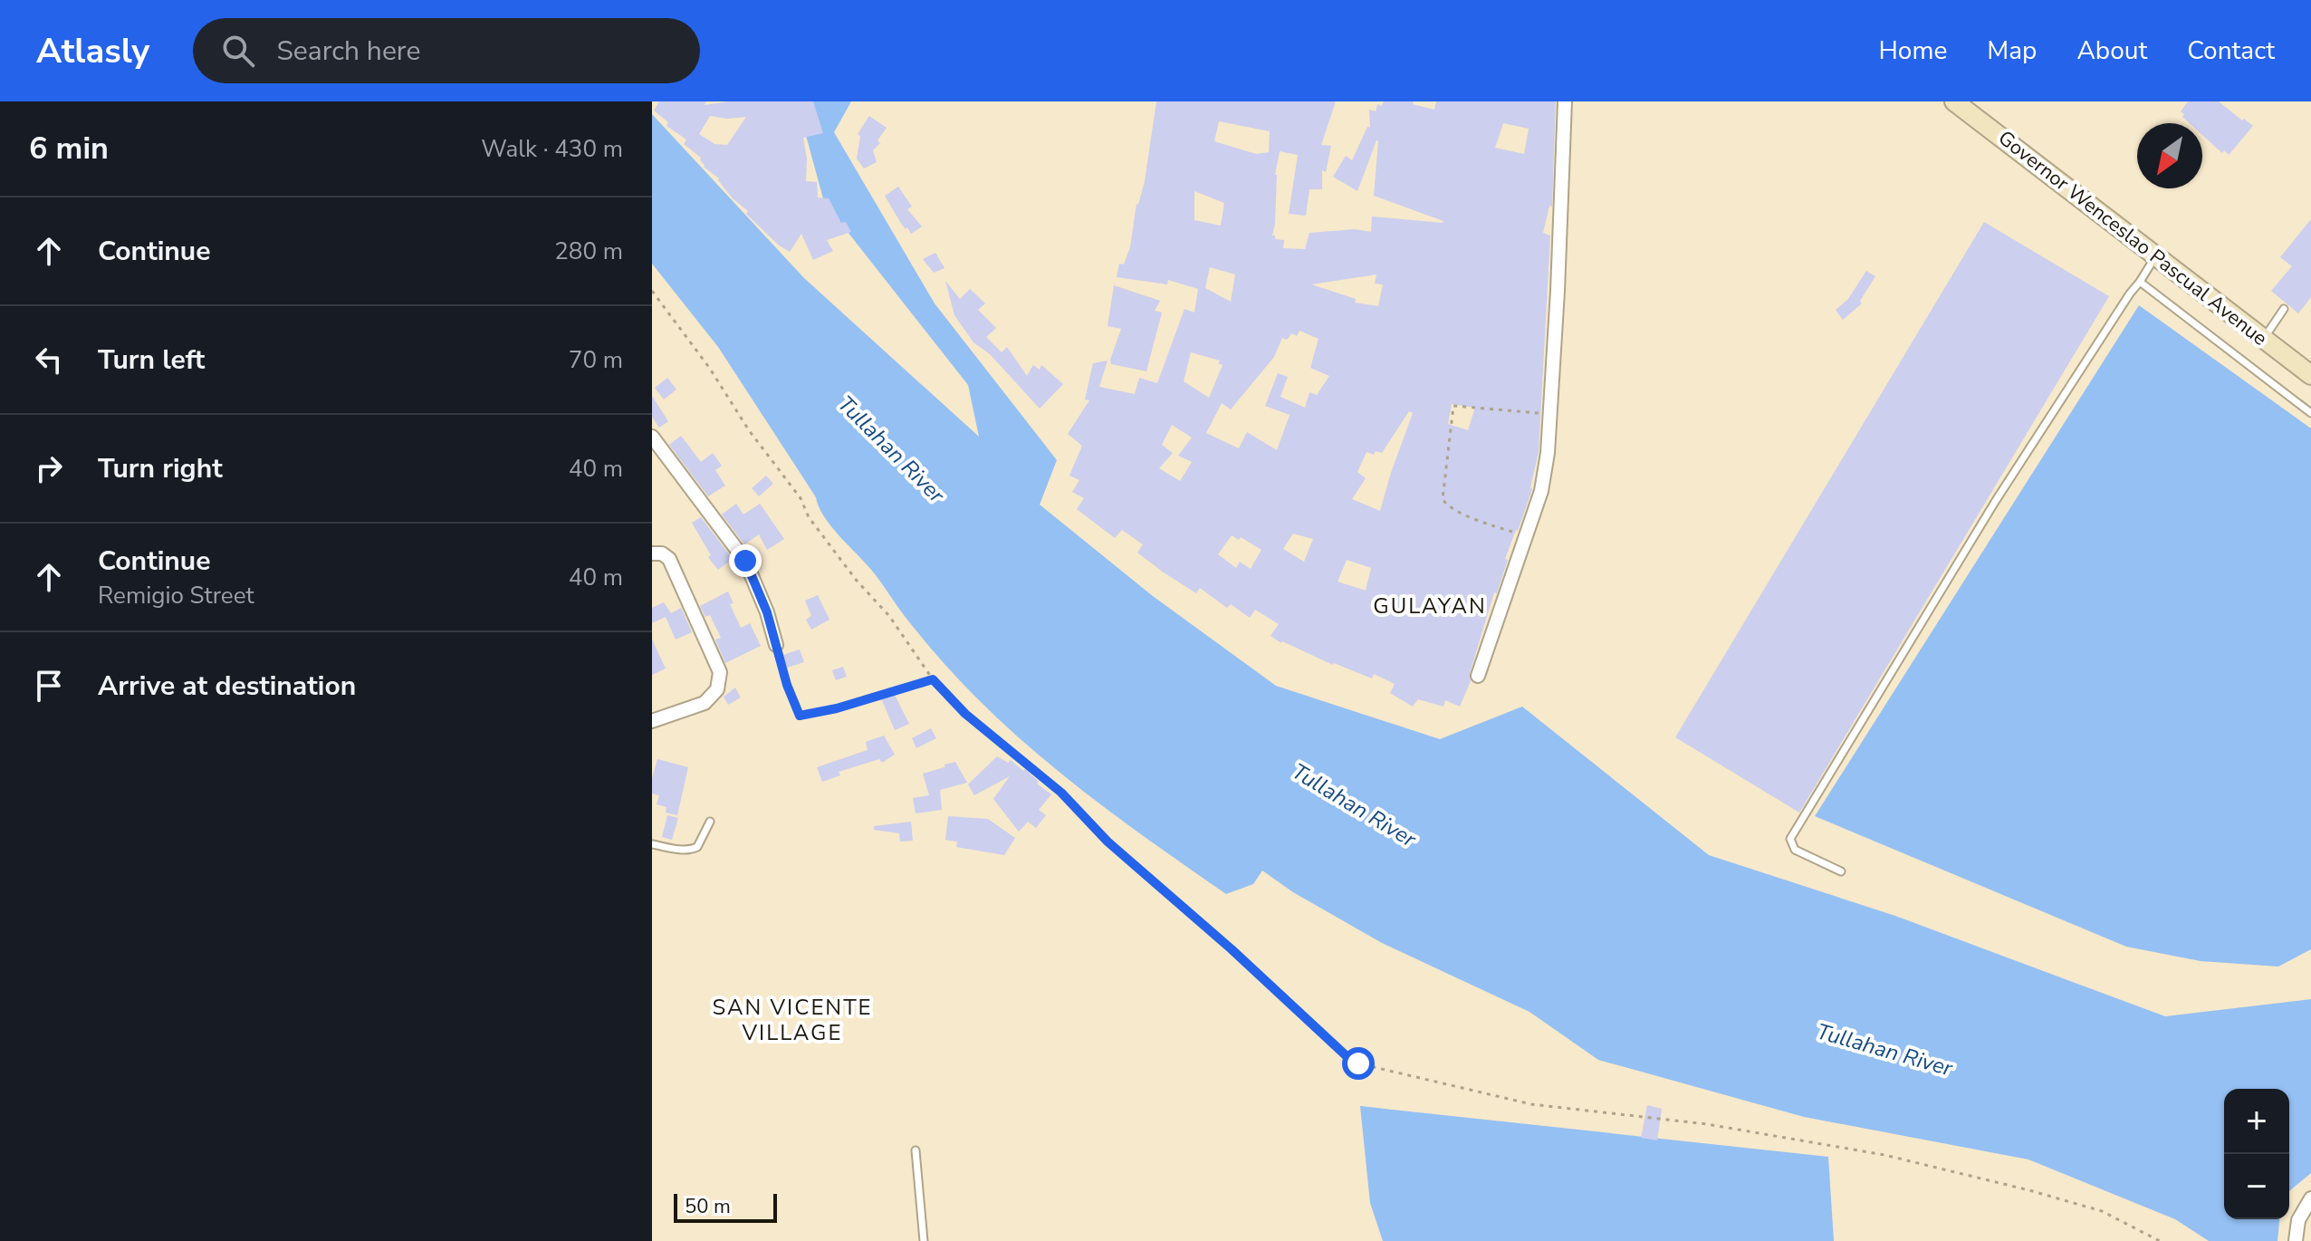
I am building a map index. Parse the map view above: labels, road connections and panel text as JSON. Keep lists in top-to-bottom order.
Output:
{
  "streets": {
    "main road": ["Governor Wenceslao Pascual Avenue"]
  },
  "districts": ["GULAYAN", "SAN VICENTE VILLAGE"],
  "water": ["Tullahan River"],
  "scale_bar": "50 m",
  "north": "bottom left",
  "page": {
    "header": "Atlasly",
    "search": "Search here",
    "nav": [
      "Home",
      "Map",
      "About",
      "Contact"
    ],
    "heading": ["6 min", "Walk · 430 m"],
    "list": [
      ["Continue", "280 m"],
      ["Turn left", "70 m"],
      ["Turn right", "40 m"],
      ["Continue", "Remigio Street", "40 m"],
      "Arrive at destination"
    ],
    "map_buttons": ["+", "−"],
    "scale": "50 m"
  }
}
